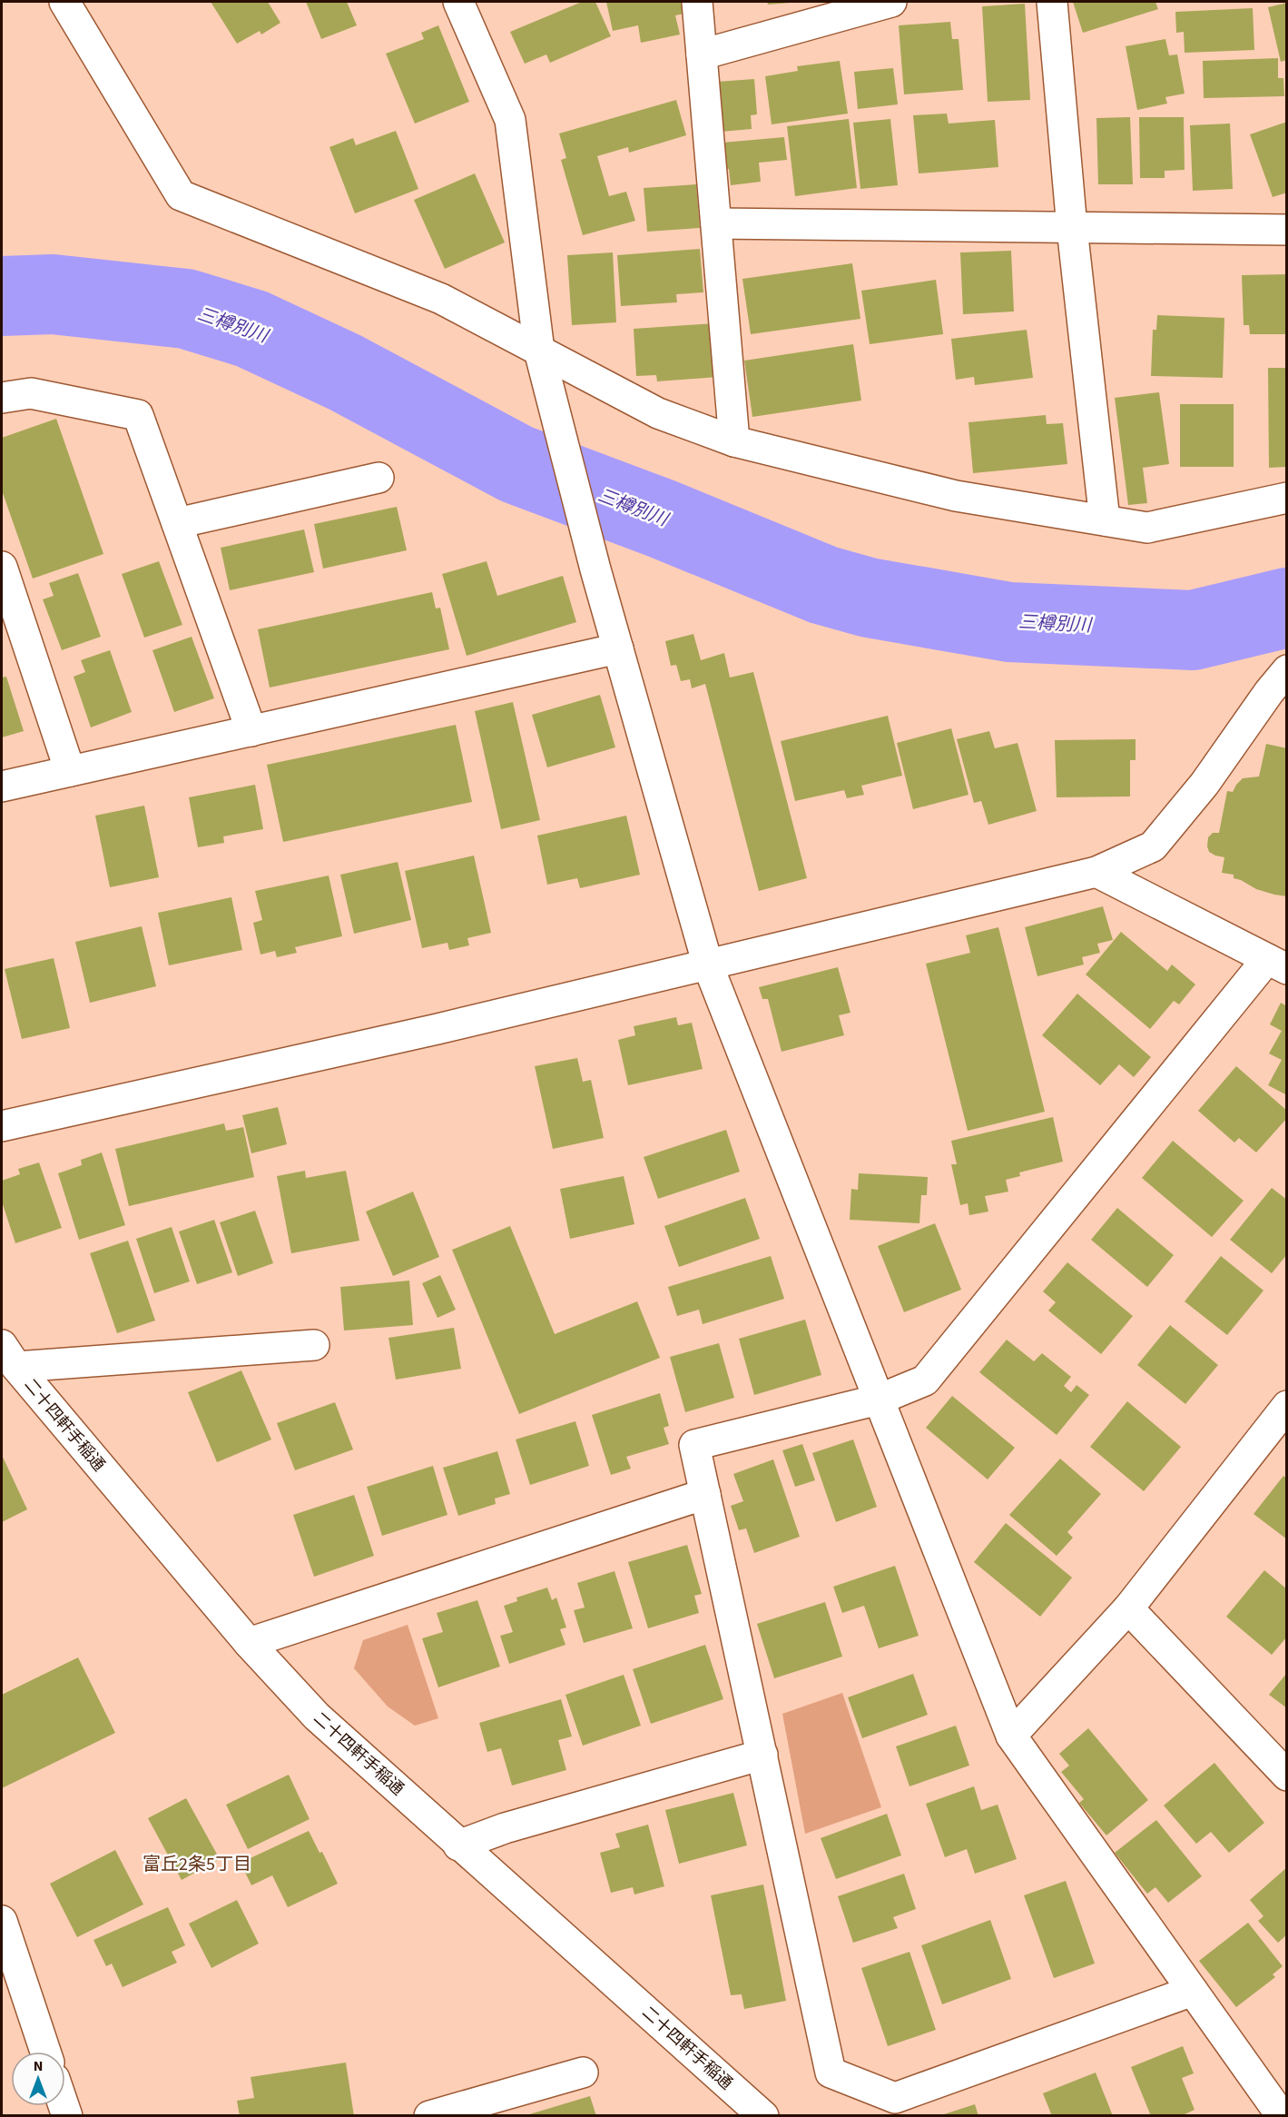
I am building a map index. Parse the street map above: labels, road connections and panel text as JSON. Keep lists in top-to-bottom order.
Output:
{
  "streets": {
    "street": ["二十四軒手稲通"]
  },
  "districts": ["富丘2条5丁目"],
  "water": ["三樽別川"],
  "north": "top"
}
